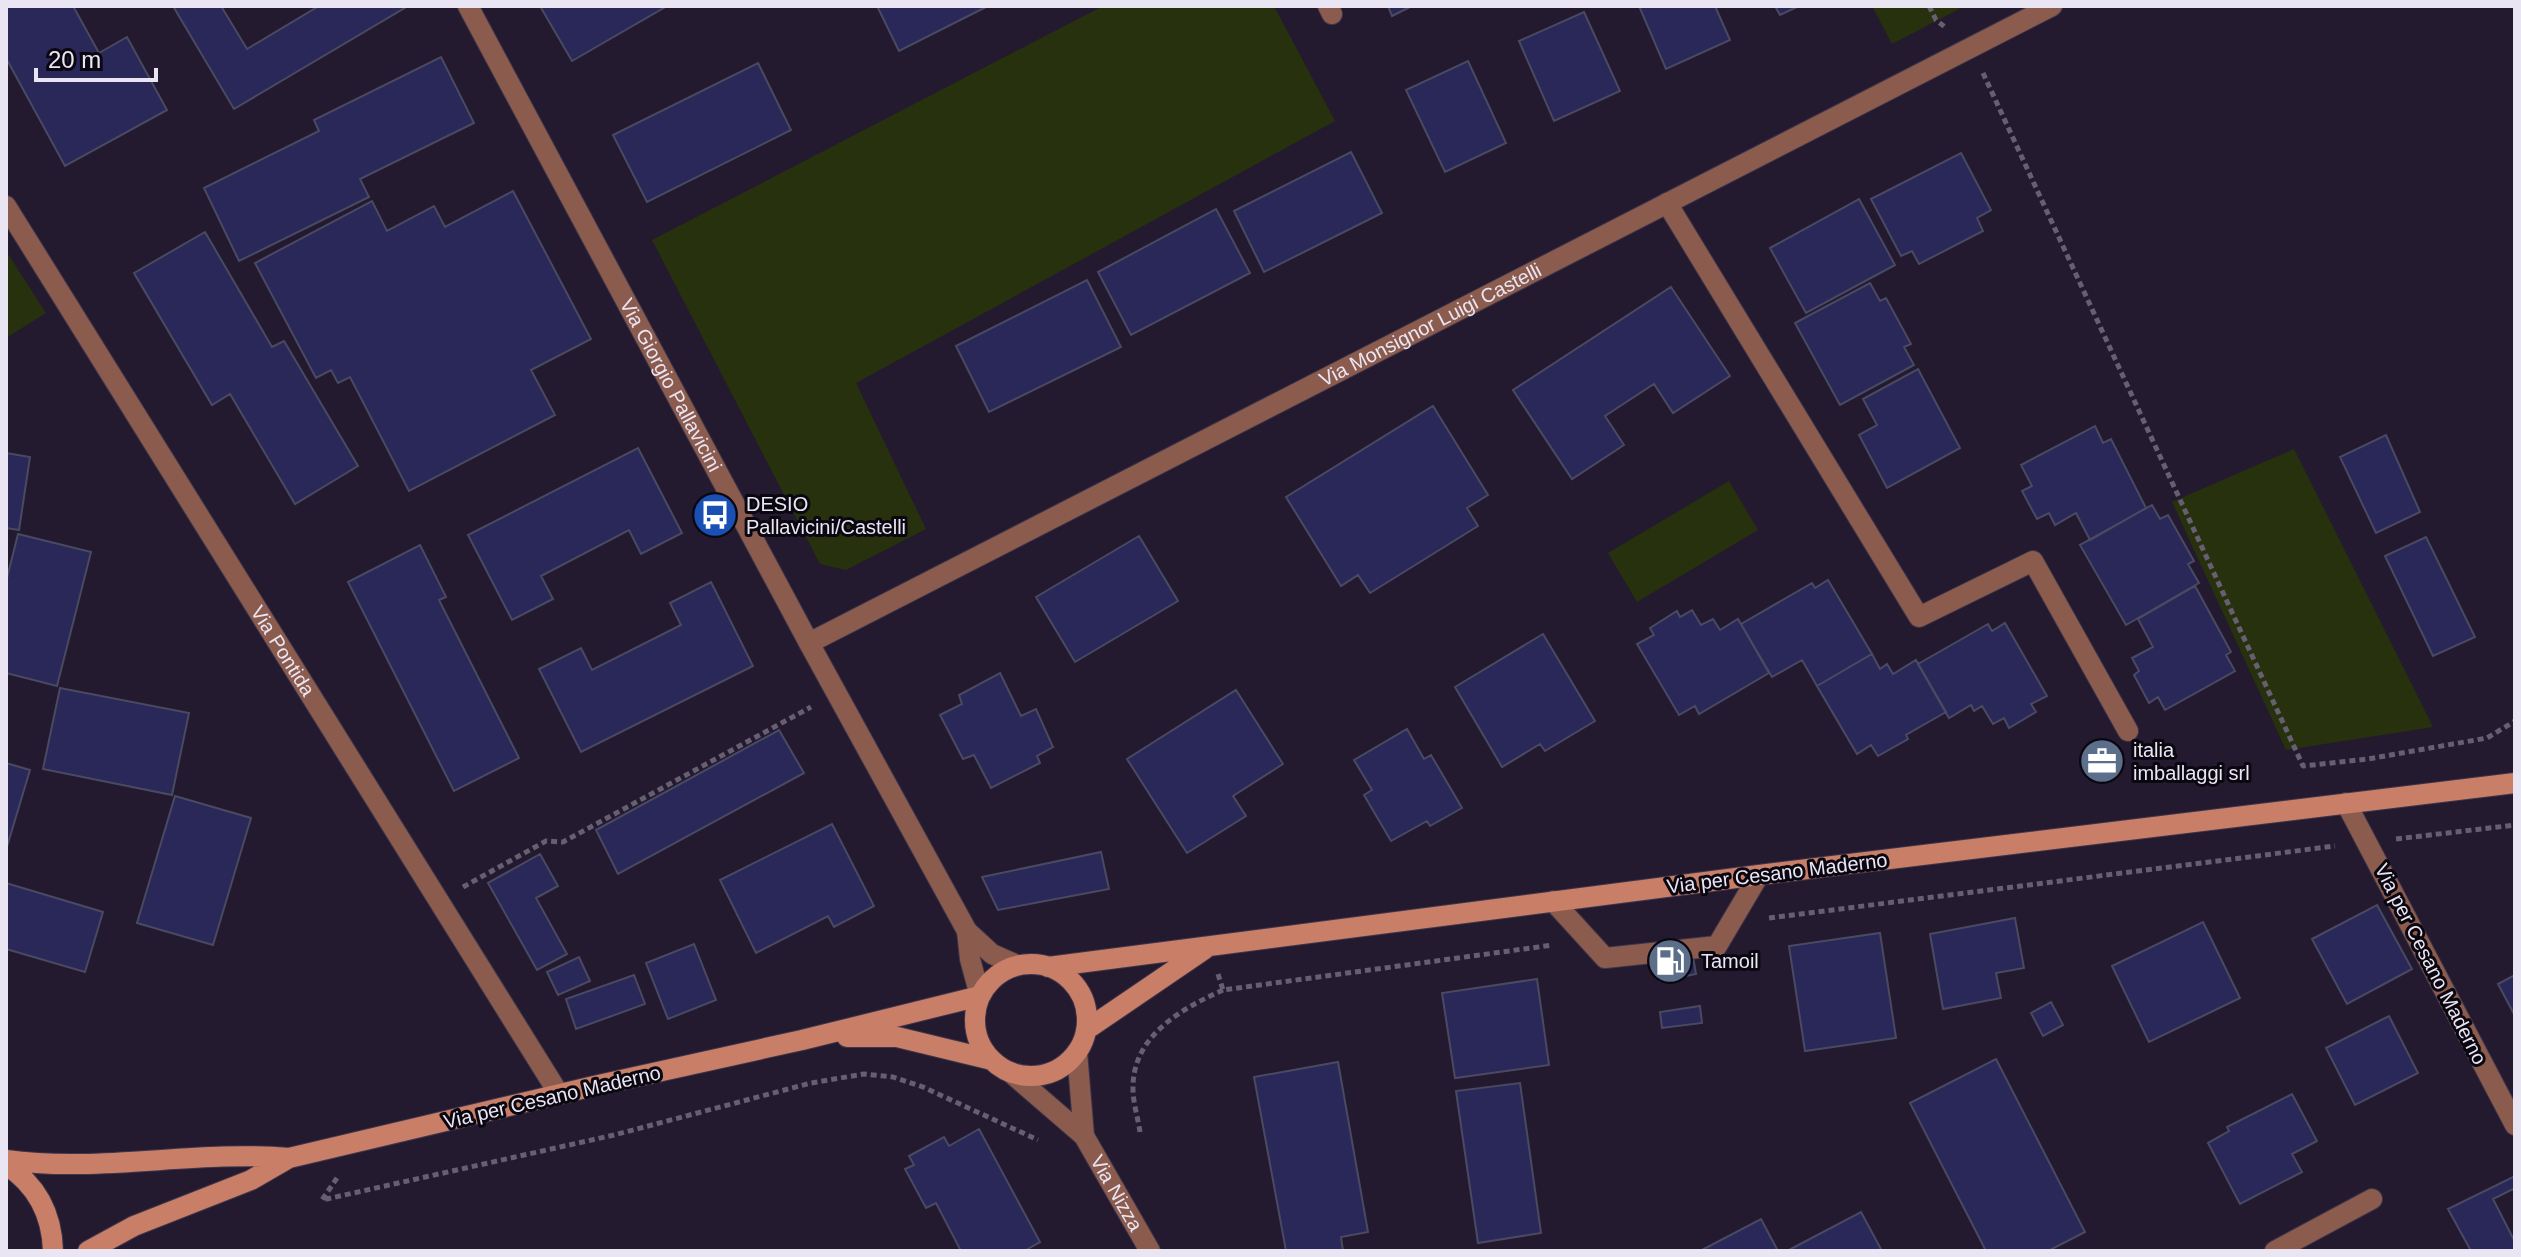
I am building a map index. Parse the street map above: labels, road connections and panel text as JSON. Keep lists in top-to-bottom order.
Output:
{
  "streets": {
    "main road": ["Via per Cesano Maderno"],
    "street": [
      "Via Monsignor Luigi Castelli",
      "Via Giorgio Pallavicini",
      "Via Pontida",
      "Via Nizza"
    ]
  },
  "crossings": [
    ["Via Monsignor Luigi Castelli", "Via Giorgio Pallavicini"],
    ["Via Giorgio Pallavicini", "Via per Cesano Maderno"],
    ["Via Giorgio Pallavicini", "Via Nizza"],
    ["Via Pontida", "Via per Cesano Maderno"],
    ["Via per Cesano Maderno", "Via Nizza"]
  ],
  "places": {
    "bus stop": ["DESIO Pallavicini/Castelli"],
    "office": ["italia imballaggi srl"],
    "fuel station": ["Tamoil"]
  },
  "scale_bar": "20 m"
}
